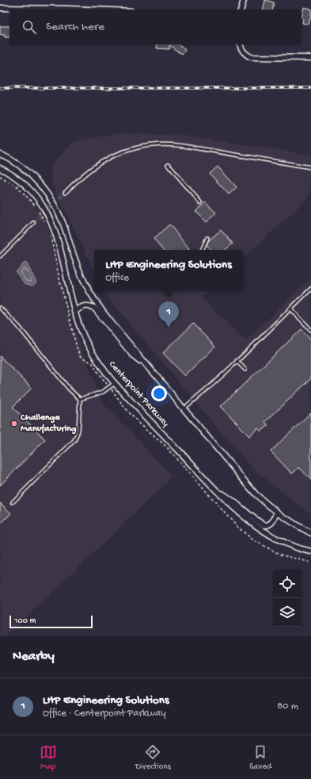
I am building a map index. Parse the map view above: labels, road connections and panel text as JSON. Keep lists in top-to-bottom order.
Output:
{
  "streets": {
    "street": ["Centerpoint Parkway"]
  },
  "places": ["Challenge Manufacturing"],
  "scale_bar": "100 m",
  "page": {
    "search": "Search here",
    "popup": ["LHP Engineering Solutions", "Office"],
    "pins": "1",
    "scale": "100 m",
    "heading": "Nearby",
    "list": [
      {
        "mark": "1",
        "name": "LHP Engineering Solutions",
        "note": "Office · Centerpoint Parkway",
        "value": "80 m"
      }
    ],
    "nav": ["Map", "Directions", "Saved"]
  }
}
